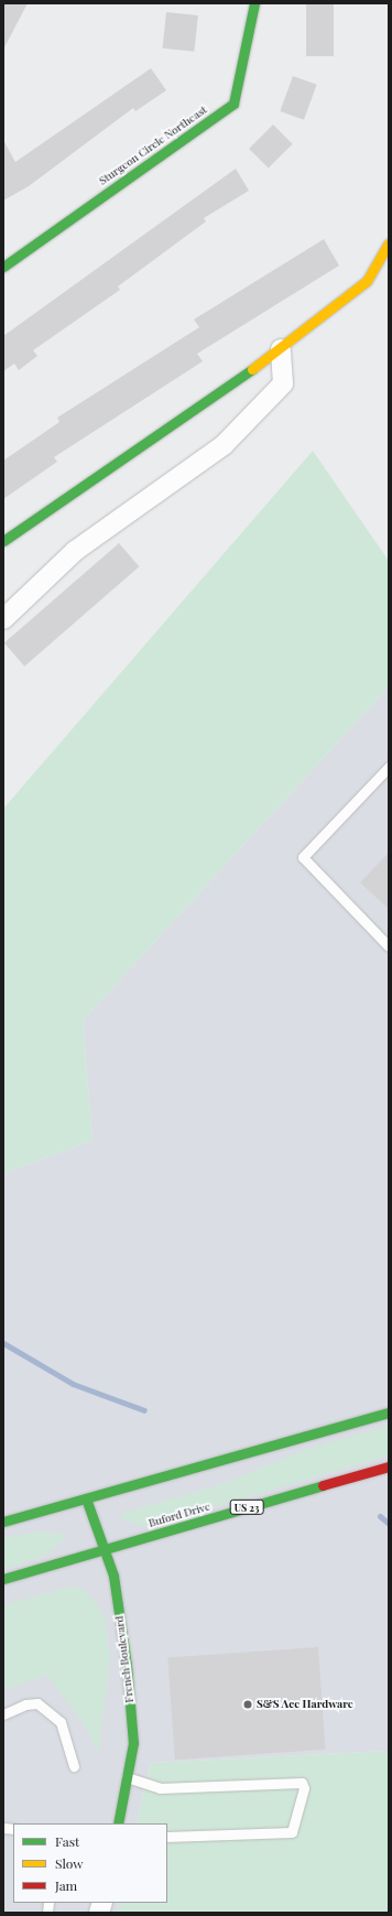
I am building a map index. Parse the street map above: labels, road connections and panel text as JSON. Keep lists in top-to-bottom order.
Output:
{
  "streets": {
    "main road": [
      "Sturgeon Circle Northeast",
      "US 23",
      "Buford Drive",
      "French Boulevard"
    ]
  },
  "crossings": [
    ["Buford Drive", "French Boulevard"]
  ],
  "places": ["S&S Ace Hardware"],
  "legend": ["Fast", "Slow", "Jam"]
}
